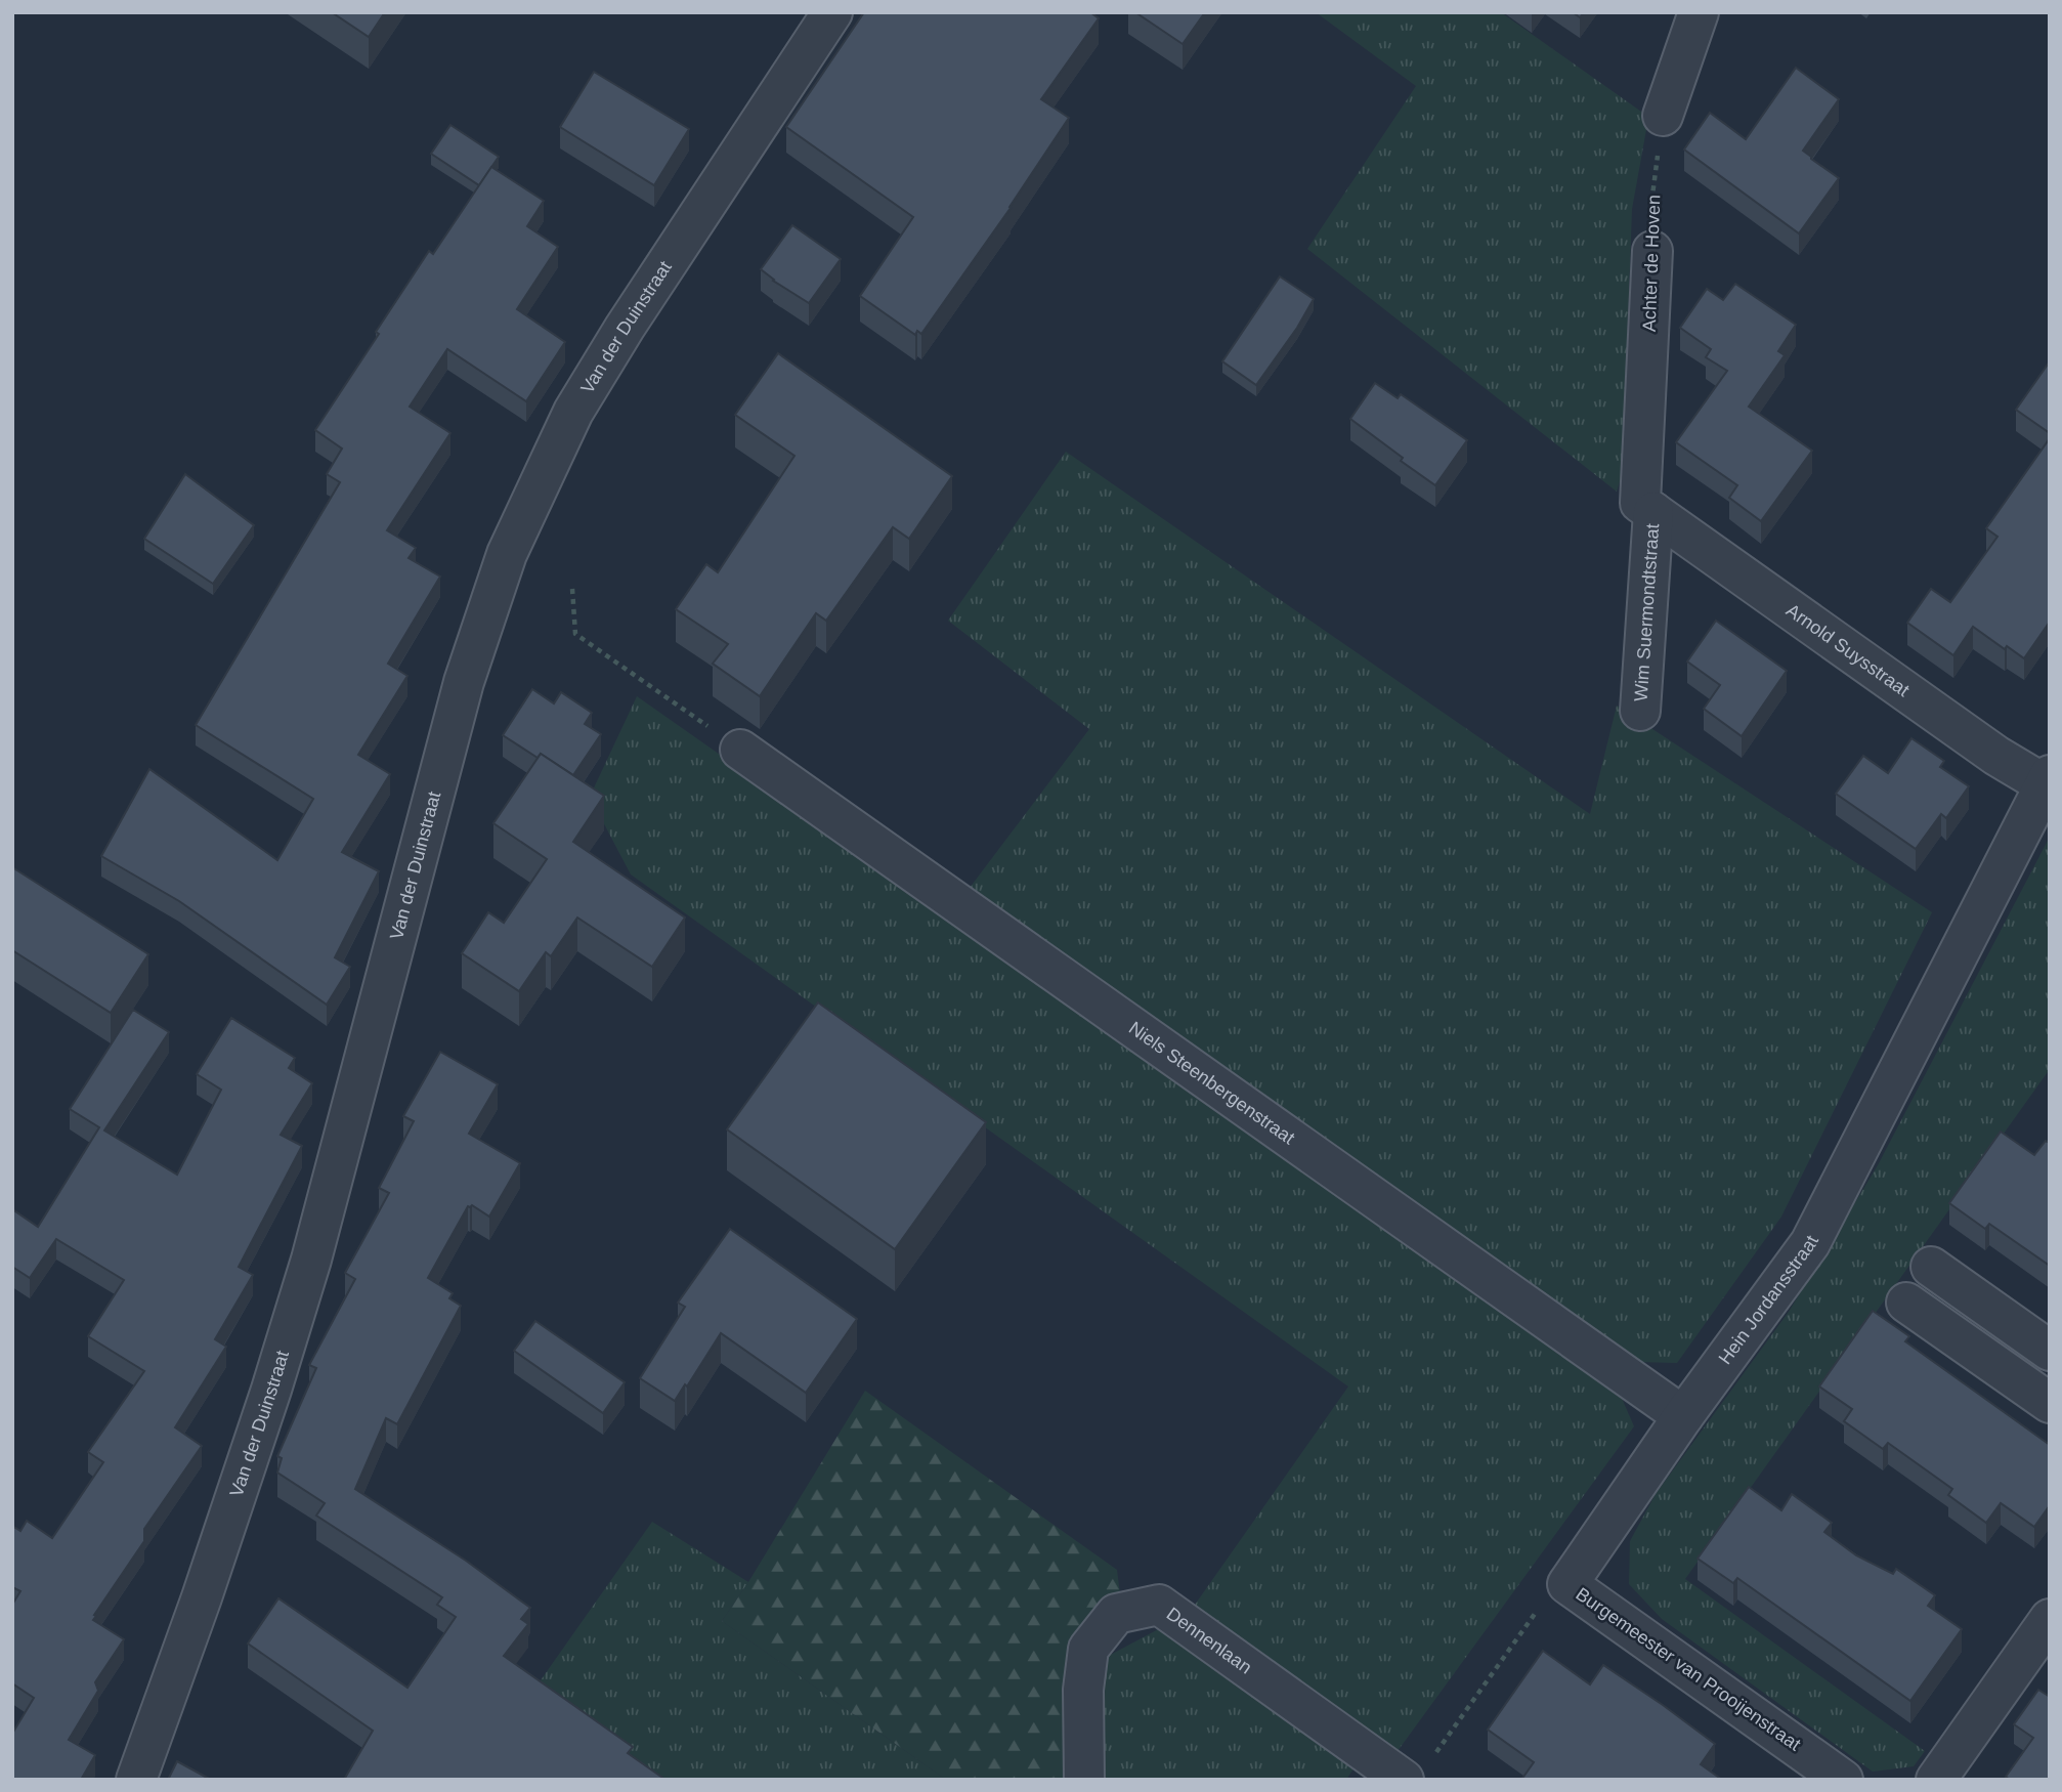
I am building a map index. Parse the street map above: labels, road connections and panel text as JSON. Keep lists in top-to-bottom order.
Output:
{
  "streets": {
    "street": [
      "Achter de Hoven",
      "Van der Duinstraat",
      "Wim Suermondtstraat",
      "Arnold Suysstraat",
      "Niels Steenbergenstraat",
      "Hein Jordansstraat",
      "Dennenlaan",
      "Burgemeester van Prooijenstraat"
    ]
  },
  "crossings": [
    ["Achter de Hoven", "Wim Suermondtstraat"],
    ["Achter de Hoven", "Arnold Suysstraat"],
    ["Wim Suermondtstraat", "Arnold Suysstraat"],
    ["Arnold Suysstraat", "Hein Jordansstraat"],
    ["Niels Steenbergenstraat", "Hein Jordansstraat"],
    ["Hein Jordansstraat", "Burgemeester van Prooijenstraat"]
  ]
}
